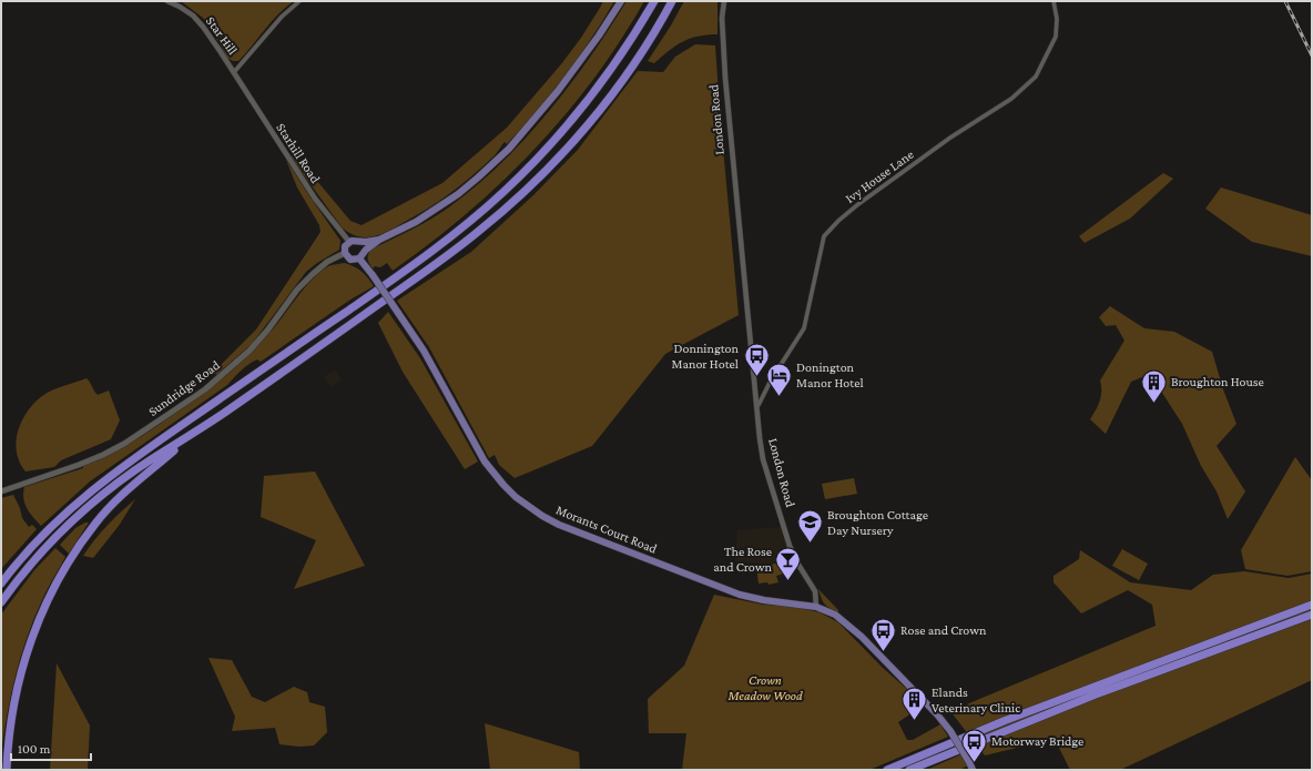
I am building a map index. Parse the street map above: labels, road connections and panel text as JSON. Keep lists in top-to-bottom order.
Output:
{
  "streets": {
    "main road": ["Sundridge Road", "Morants Court Road"],
    "street": [
      "Star Hill",
      "London Road",
      "Starhill Road",
      "Ivy House Lane"
    ]
  },
  "crossings": [
    ["Star Hill", "Starhill Road"],
    ["London Road", "Ivy House Lane"],
    ["London Road", "Morants Court Road"],
    ["Starhill Road", "Sundridge Road"],
    ["Starhill Road", "Morants Court Road"],
    ["Sundridge Road", "Morants Court Road"]
  ],
  "parks": ["Crown Meadow Wood"],
  "places": {
    "bus stop": ["Donnington Manor Hotel", "Rose and Crown", "Motorway Bridge"],
    "hotel": ["Donington Manor Hotel"],
    "building": ["Broughton House", "Elands Veterinary Clinic"],
    "school or university": ["Broughton Cottage Day Nursery"],
    "bar": ["The Rose and Crown"]
  },
  "scale_bar": "100 m"
}
